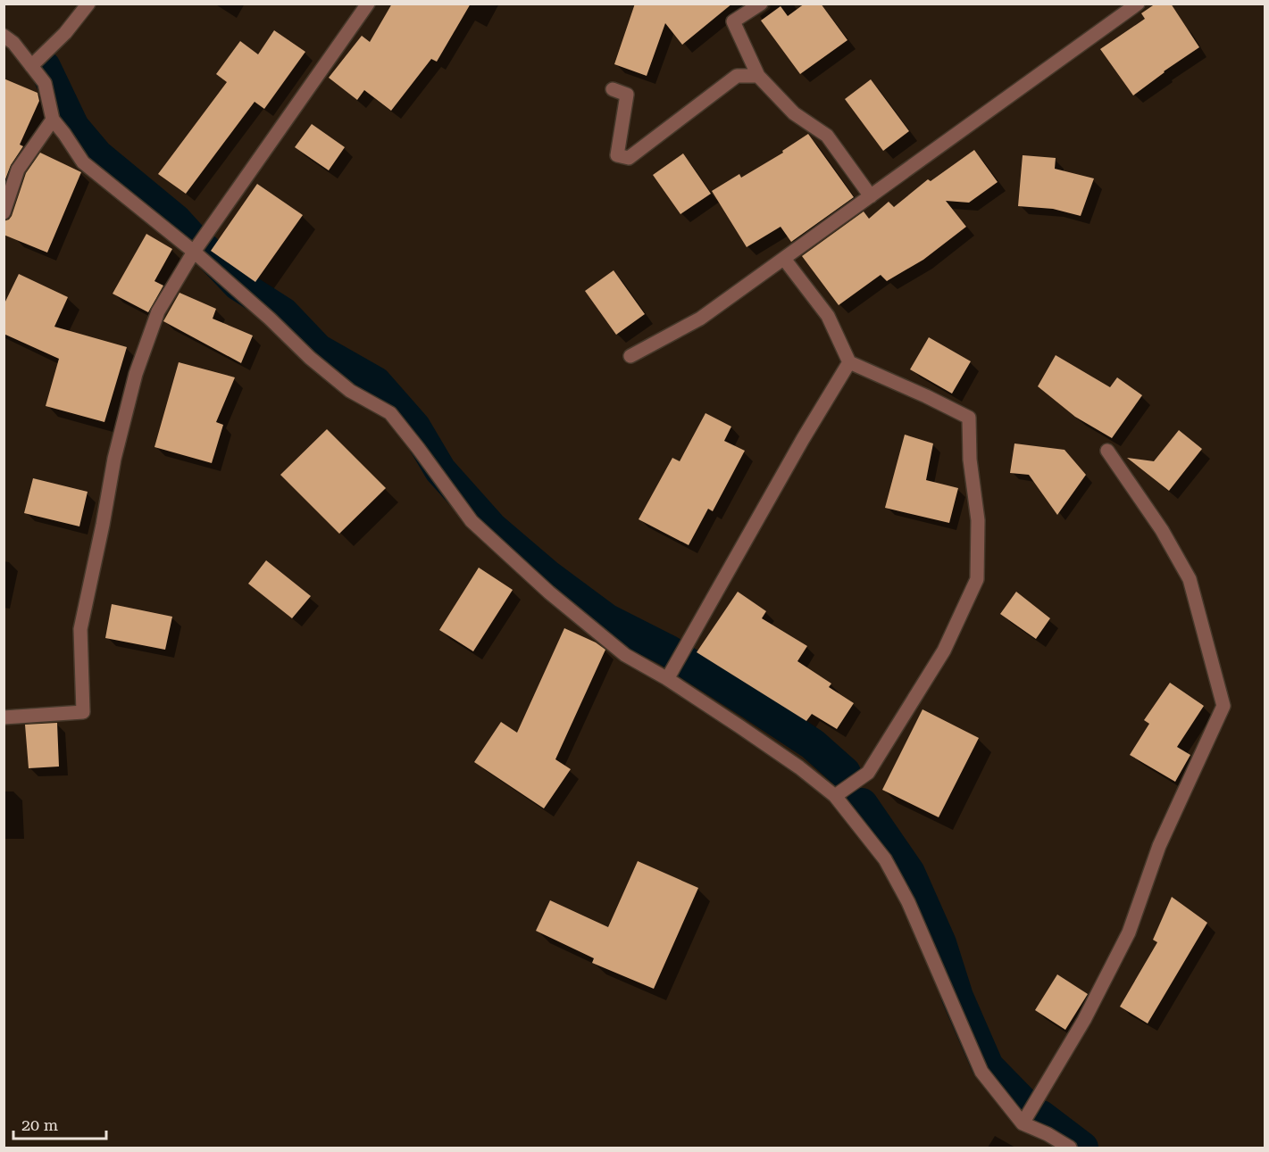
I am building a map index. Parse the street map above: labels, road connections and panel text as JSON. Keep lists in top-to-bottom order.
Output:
{
  "scale_bar": "20 m"
}
